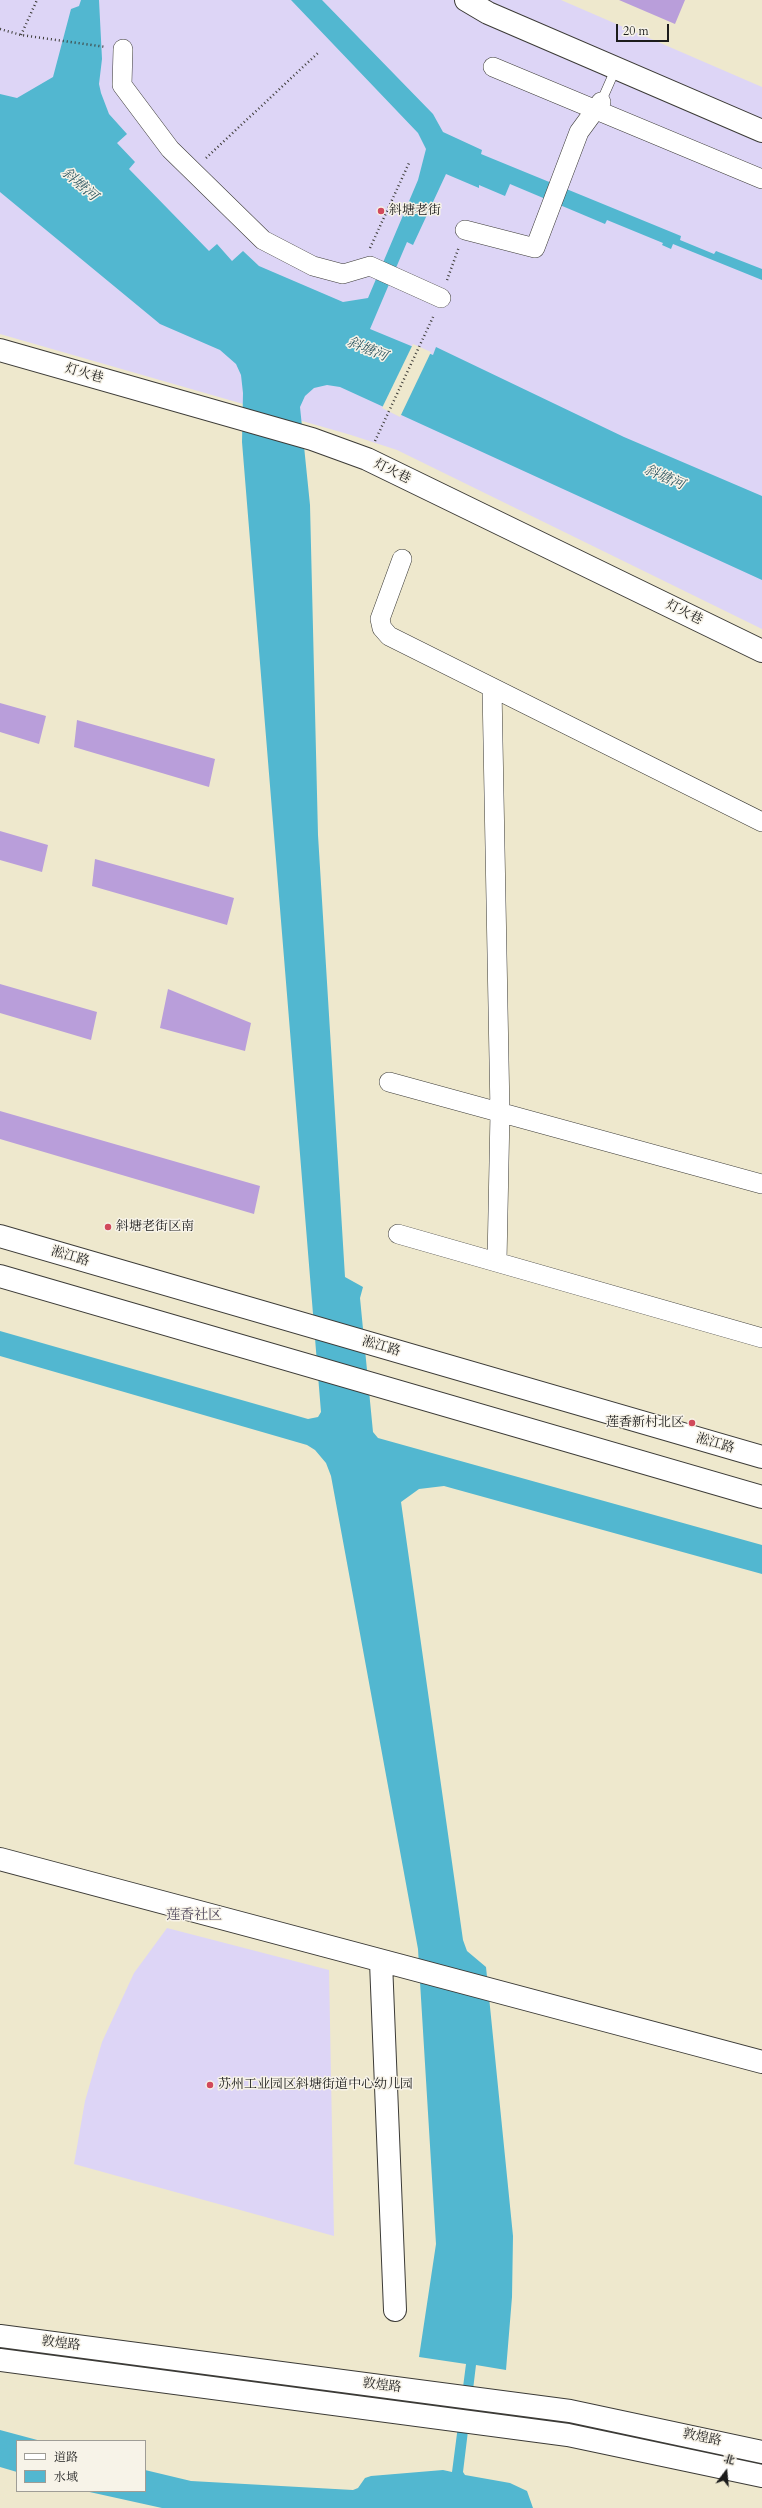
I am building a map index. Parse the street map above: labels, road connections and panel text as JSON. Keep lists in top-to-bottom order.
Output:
{
  "streets": {
    "main road": ["灯火巷", "淞江路", "敦煌路"]
  },
  "districts": ["莲香社区"],
  "water": ["斜塘河"],
  "places": [
    "斜塘老街",
    "斜塘老街区南",
    "莲香新村北区",
    "苏州工业园区斜塘街道中心幼儿园"
  ],
  "legend": ["道路", "水域"],
  "scale_bar": "20 m",
  "north": "top"
}
